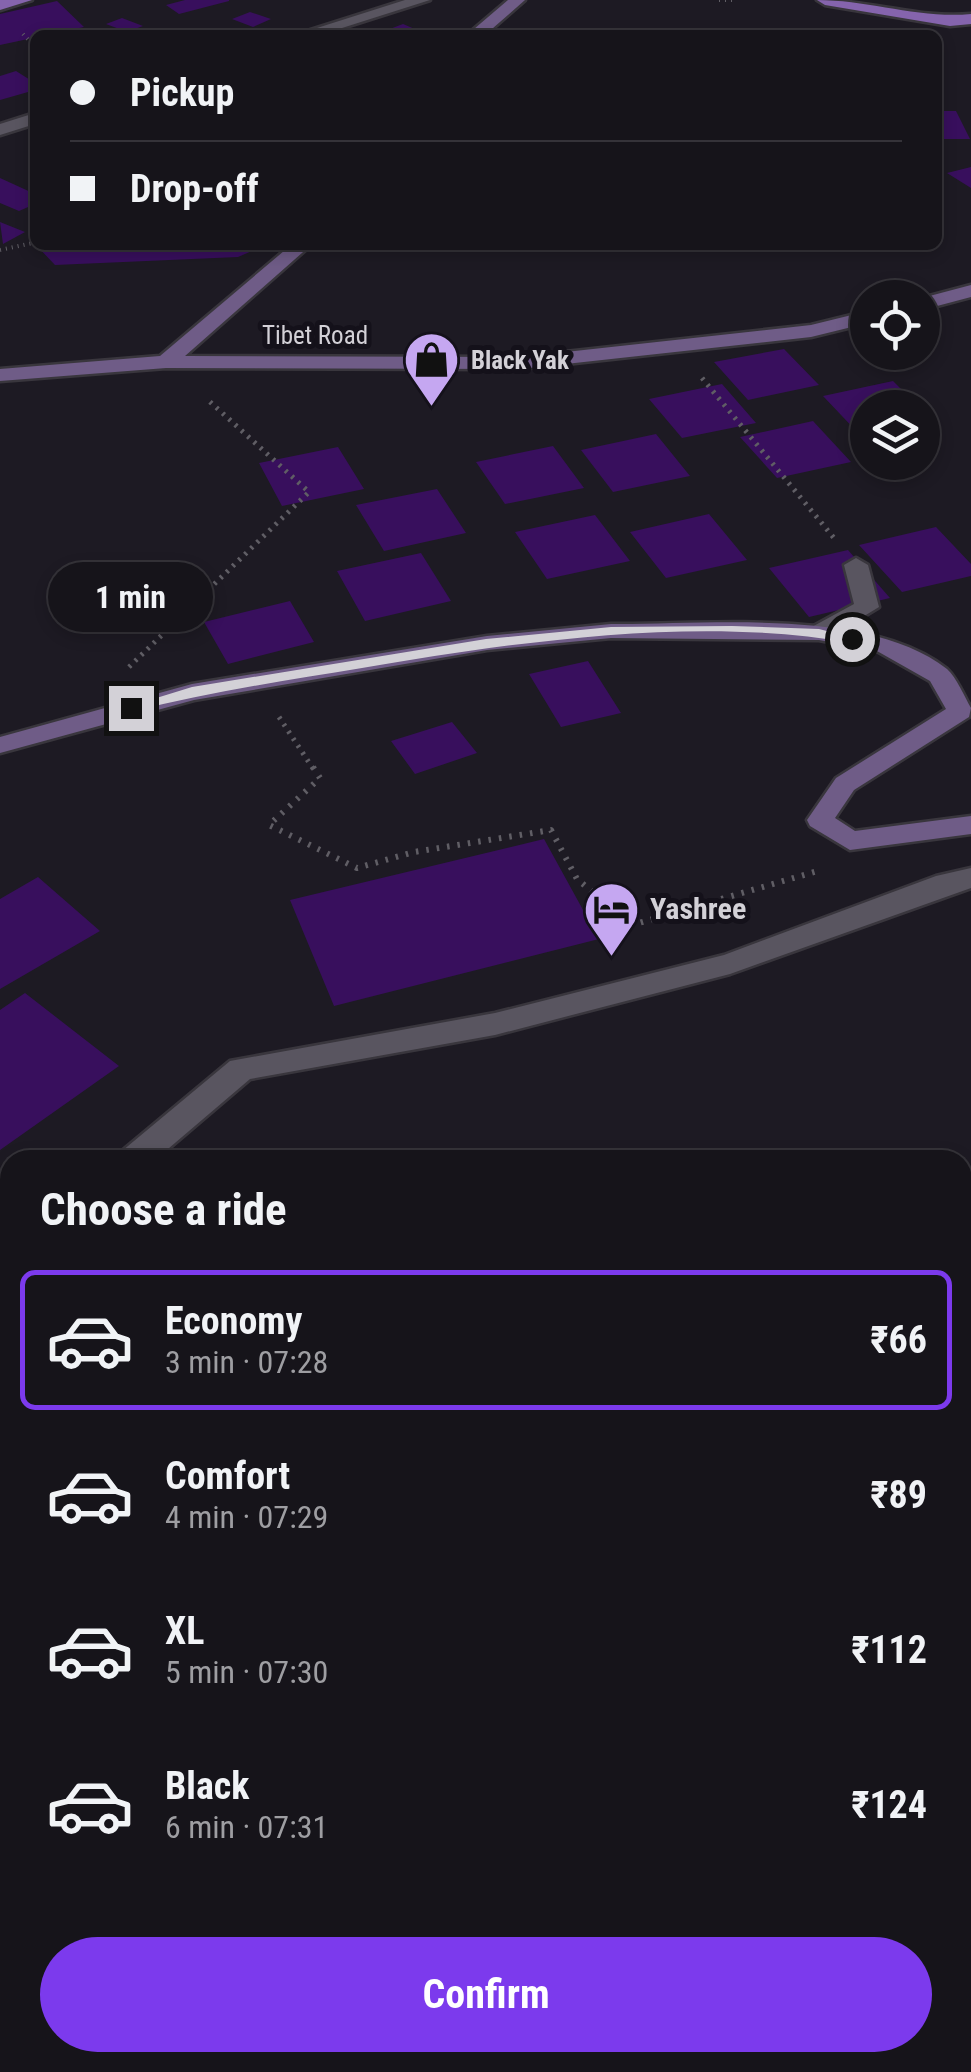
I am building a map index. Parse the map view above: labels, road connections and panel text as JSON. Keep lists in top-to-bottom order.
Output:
{
  "streets": {
    "street": ["Tibet Road"]
  },
  "places": {
    "shop": ["Black Yak"],
    "hotel": ["Yashree"]
  },
  "page": {
    "banner": ["Pickup", "Drop-off"],
    "bubble": "1 min",
    "heading": "Choose a ride",
    "list": [
      {
        "name": "Economy",
        "note": "3 min · 07:28",
        "value": "₹66"
      },
      {
        "name": "Comfort",
        "note": "4 min · 07:29",
        "value": "₹89"
      },
      {
        "name": "XL",
        "note": "5 min · 07:30",
        "value": "₹112"
      },
      {
        "name": "Black",
        "note": "6 min · 07:31",
        "value": "₹124"
      }
    ],
    "buttons": "Confirm"
  }
}
